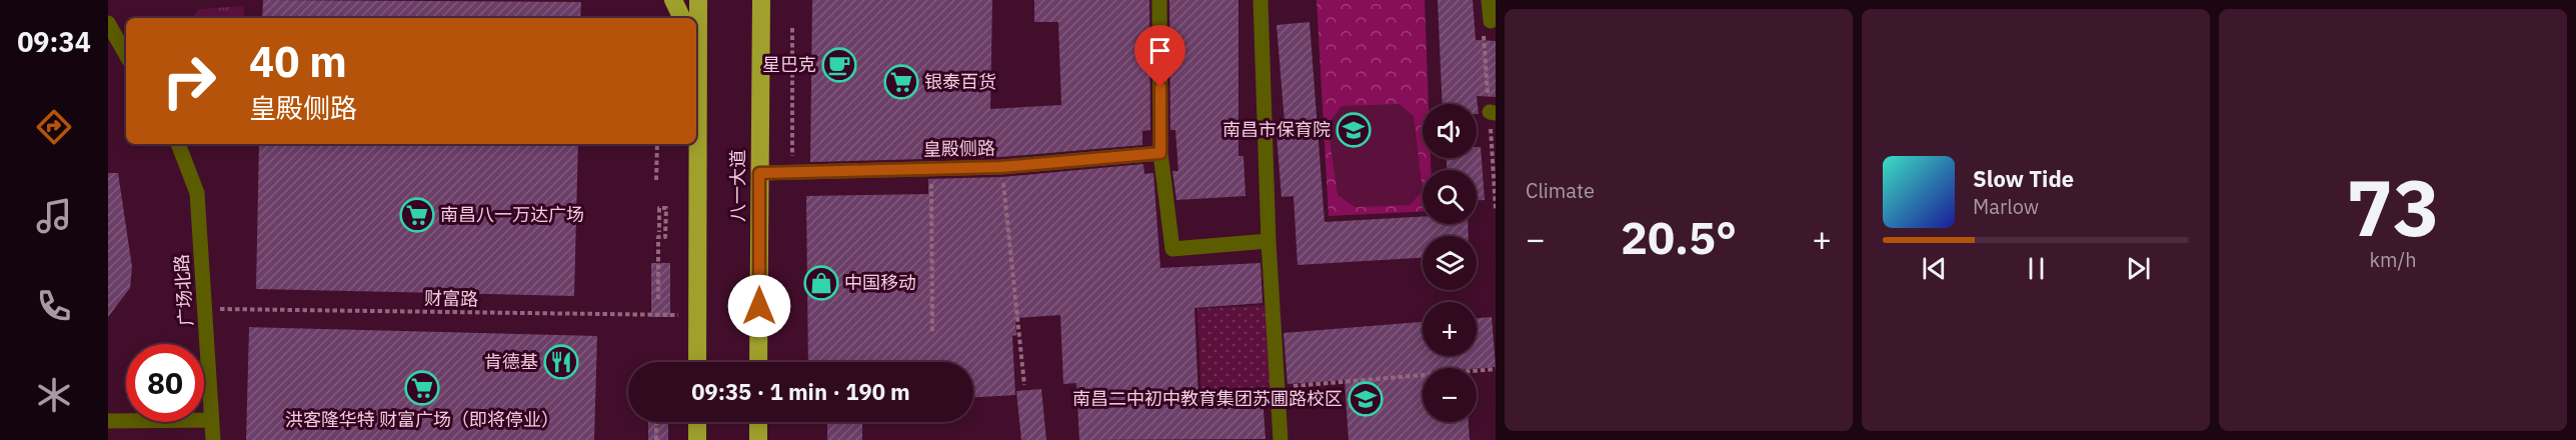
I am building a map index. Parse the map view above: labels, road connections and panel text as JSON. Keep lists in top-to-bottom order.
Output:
{
  "streets": {
    "highway": ["八一大道"],
    "street": ["皇殿侧路", "广场北路"],
    "path": ["财富路"]
  },
  "crossings": [
    ["皇殿侧路", "八一大道"],
    ["广场北路", "财富路"]
  ],
  "places": {
    "cafe": ["星巴克"],
    "supermarket": ["银泰百货", "南昌八一万达广场", "洪客隆华特 财富广场（即将停业）"],
    "school or university": ["南昌市保育院", "南昌二中初中教育集团苏圃路校区"],
    "shop": ["中国移动"],
    "restaurant": ["肯德基"]
  },
  "page": {
    "tabs": "09:34",
    "tile": [
      "Climate",
      ["73", "km/h"]
    ],
    "turn": ["40 m", "皇殿侧路"],
    "map_buttons": ["+", "−"],
    "song": ["Slow Tide", "Marlow"],
    "heat": ["−", "20.5°", "+"],
    "limit": "80",
    "trip": "09:35 · 1 min · 190 m"
  }
}
